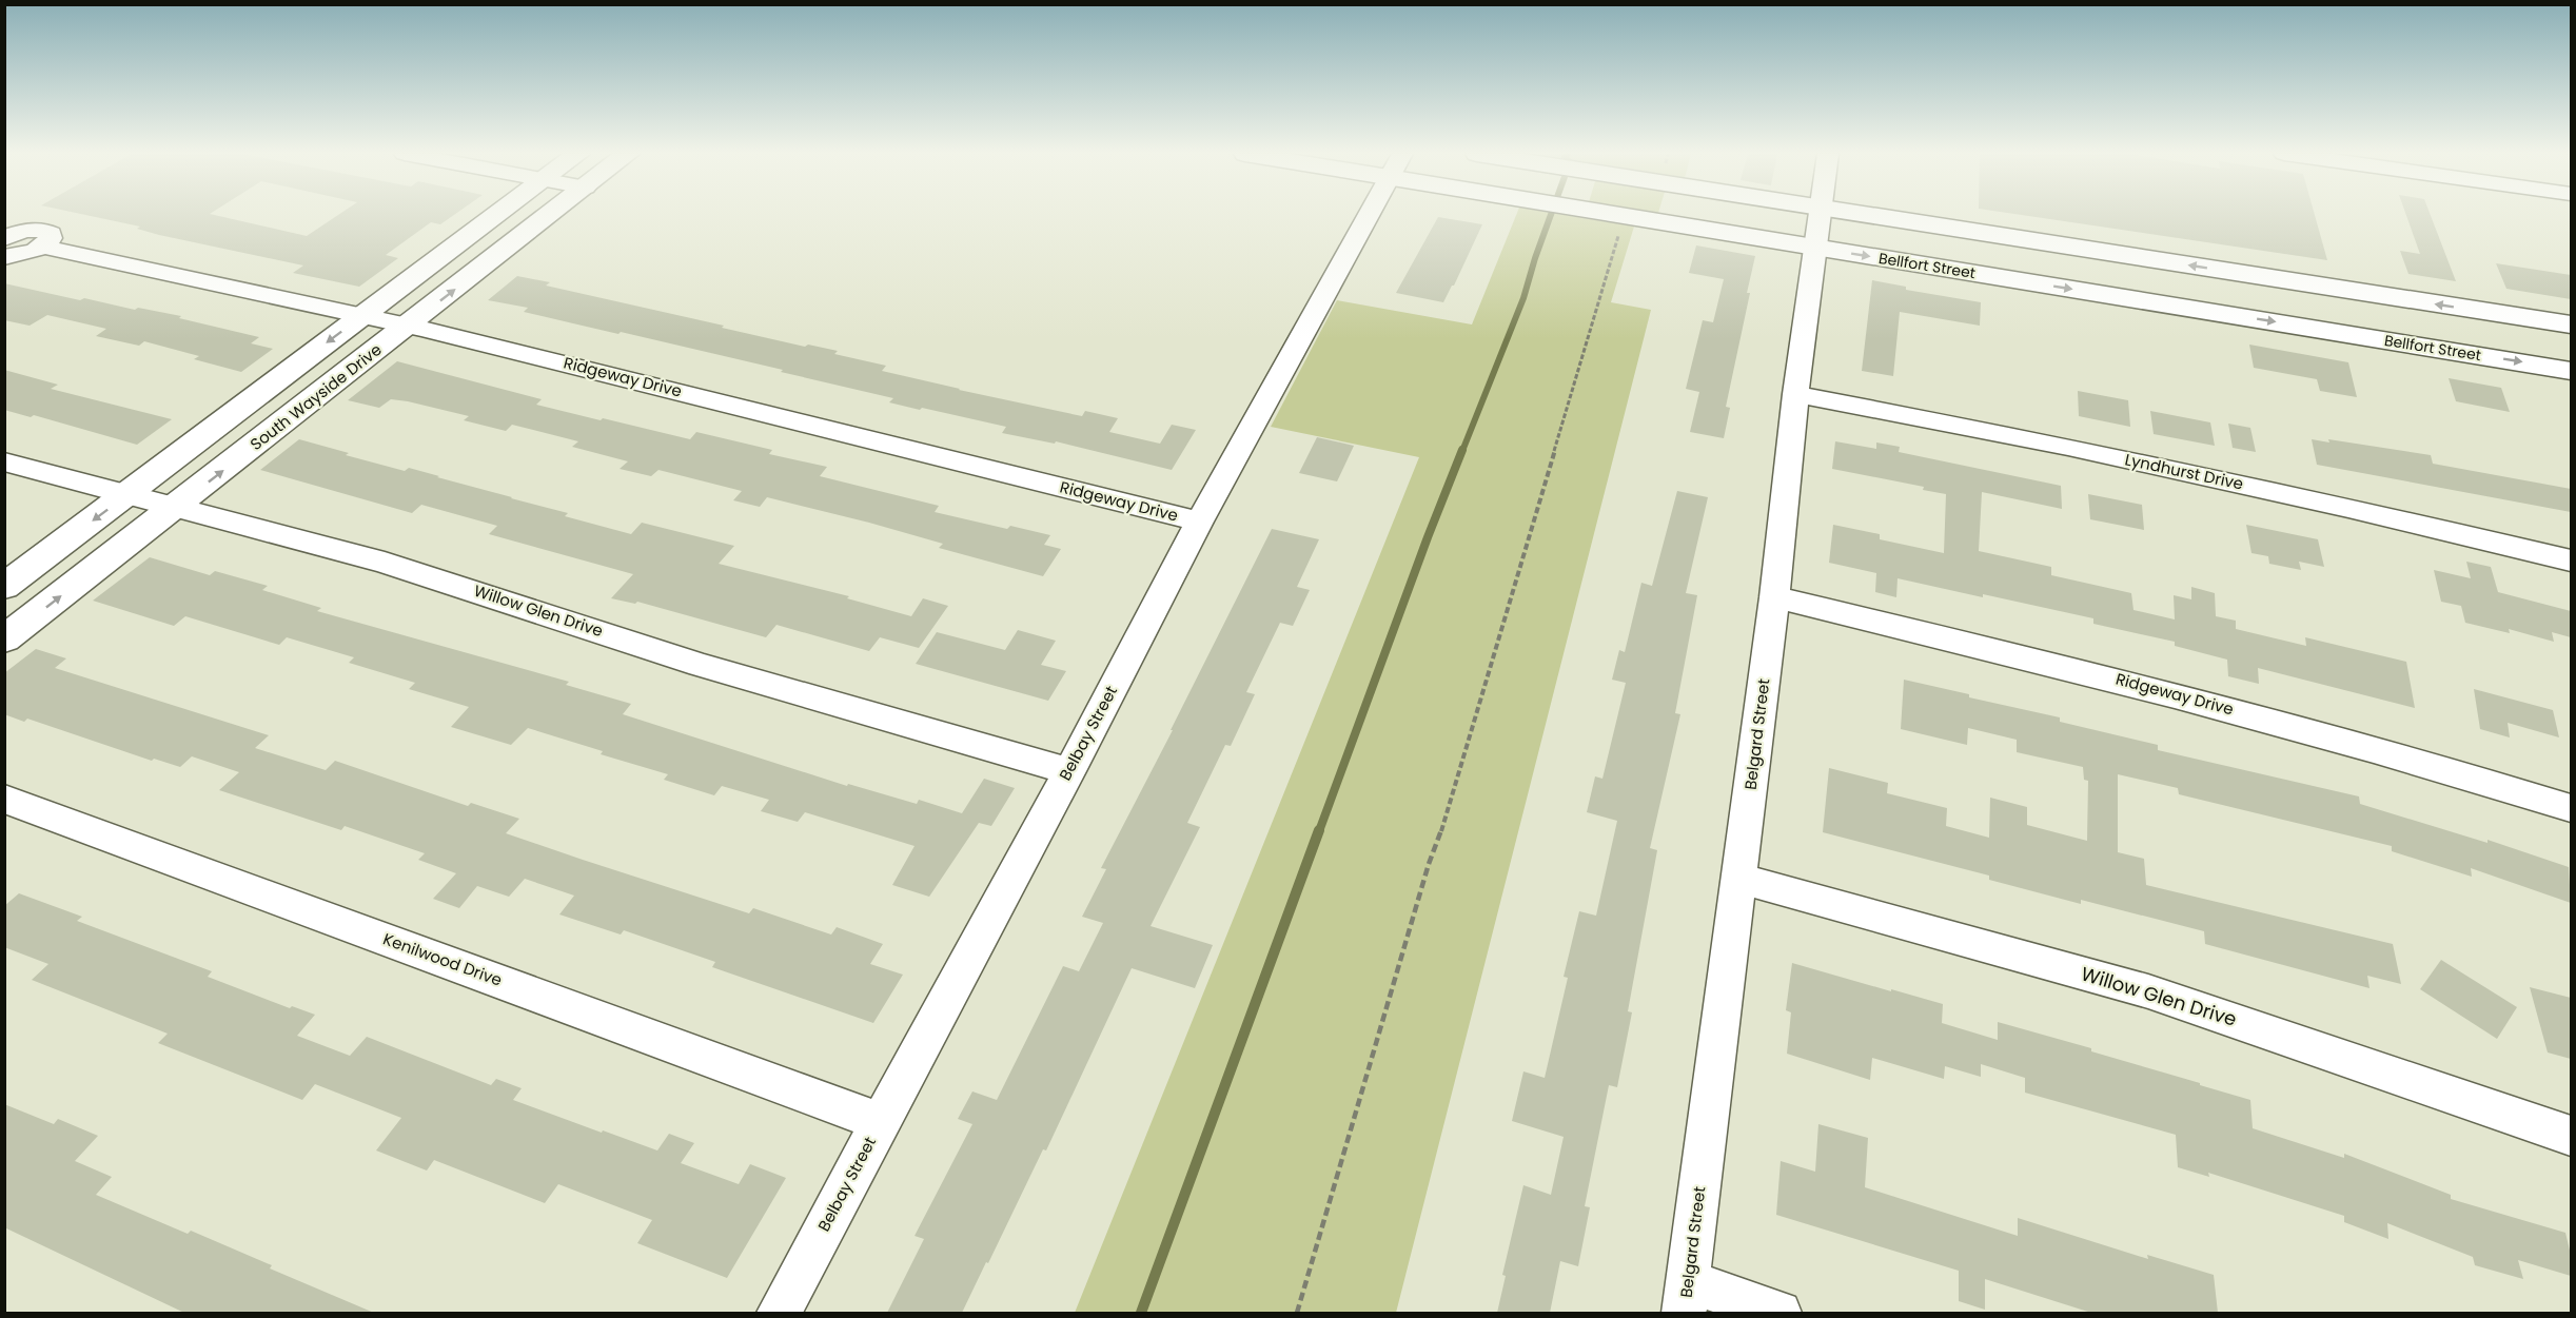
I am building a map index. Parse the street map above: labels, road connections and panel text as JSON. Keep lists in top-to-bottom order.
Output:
{
  "streets": {
    "main road": ["Bellfort Street", "South Wayside Drive"],
    "street": [
      "Ridgeway Drive",
      "Lyndhurst Drive",
      "Willow Glen Drive",
      "Belbay Street",
      "Belgard Street",
      "Kenilwood Drive"
    ]
  },
  "crossings": [
    ["Bellfort Street", "Belgard Street"],
    ["Ridgeway Drive", "South Wayside Drive"],
    ["Ridgeway Drive", "Belbay Street"],
    ["Ridgeway Drive", "Belgard Street"],
    ["South Wayside Drive", "Willow Glen Drive"],
    ["Lyndhurst Drive", "Belgard Street"],
    ["Willow Glen Drive", "Belbay Street"],
    ["Willow Glen Drive", "Belgard Street"],
    ["Belbay Street", "Kenilwood Drive"]
  ]
}
